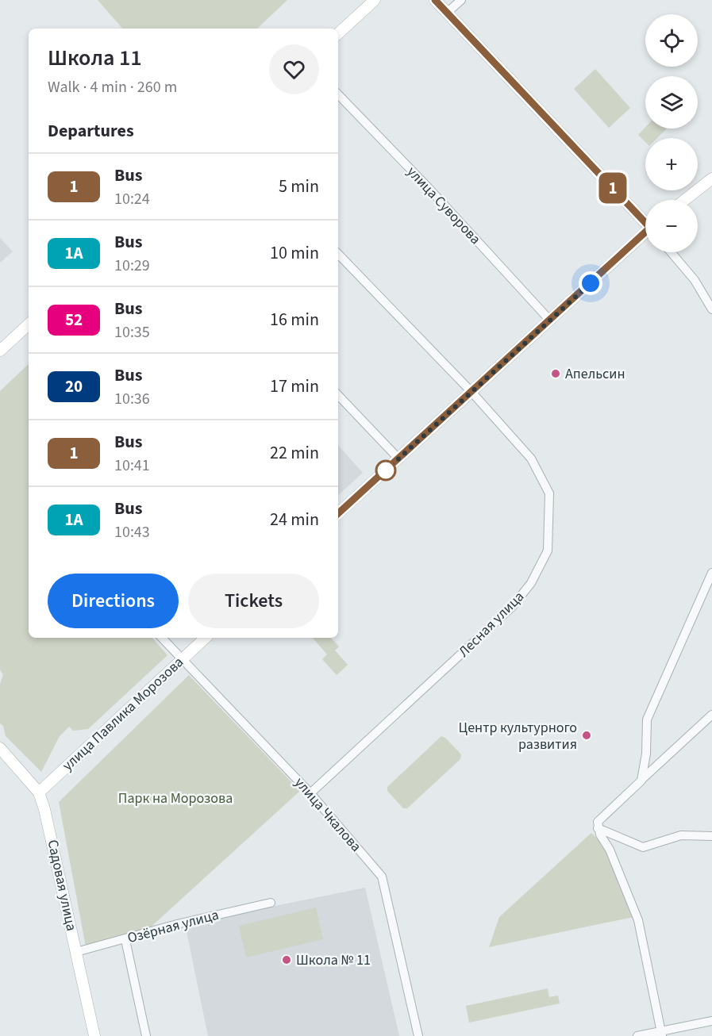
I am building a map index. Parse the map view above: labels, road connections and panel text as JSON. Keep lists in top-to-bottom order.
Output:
{
  "streets": {
    "street": [
      "улица Суворова",
      "Лесная улица",
      "улица Павлика Морозова",
      "улица Чкалова",
      "Садовая улица",
      "Озёрная улица"
    ]
  },
  "crossings": [
    ["Лесная улица", "улица Чкалова"],
    ["улица Павлика Морозова", "улица Чкалова"],
    ["улица Павлика Морозова", "Садовая улица"],
    ["Садовая улица", "Озёрная улица"]
  ],
  "parks": ["Парк на Морозова"],
  "places": ["Апельсин", "Центр культурного развития", "Школа № 11"],
  "lines": ["bus line 1"],
  "page": {
    "on_map": "1",
    "map_buttons": ["+", "−"],
    "heading": [
      ["Школа 11", "Walk · 4 min · 260 m"],
      "Departures"
    ],
    "list": [
      {
        "mark": "1",
        "name": "Bus",
        "note": "10:24",
        "value": "5 min"
      },
      {
        "mark": "1А",
        "name": "Bus",
        "note": "10:29",
        "value": "10 min"
      },
      {
        "mark": "52",
        "name": "Bus",
        "note": "10:35",
        "value": "16 min"
      },
      {
        "mark": "20",
        "name": "Bus",
        "note": "10:36",
        "value": "17 min"
      },
      {
        "mark": "1",
        "name": "Bus",
        "note": "10:41",
        "value": "22 min"
      },
      {
        "mark": "1А",
        "name": "Bus",
        "note": "10:43",
        "value": "24 min"
      }
    ],
    "buttons": ["Directions", "Tickets"]
  }
}
